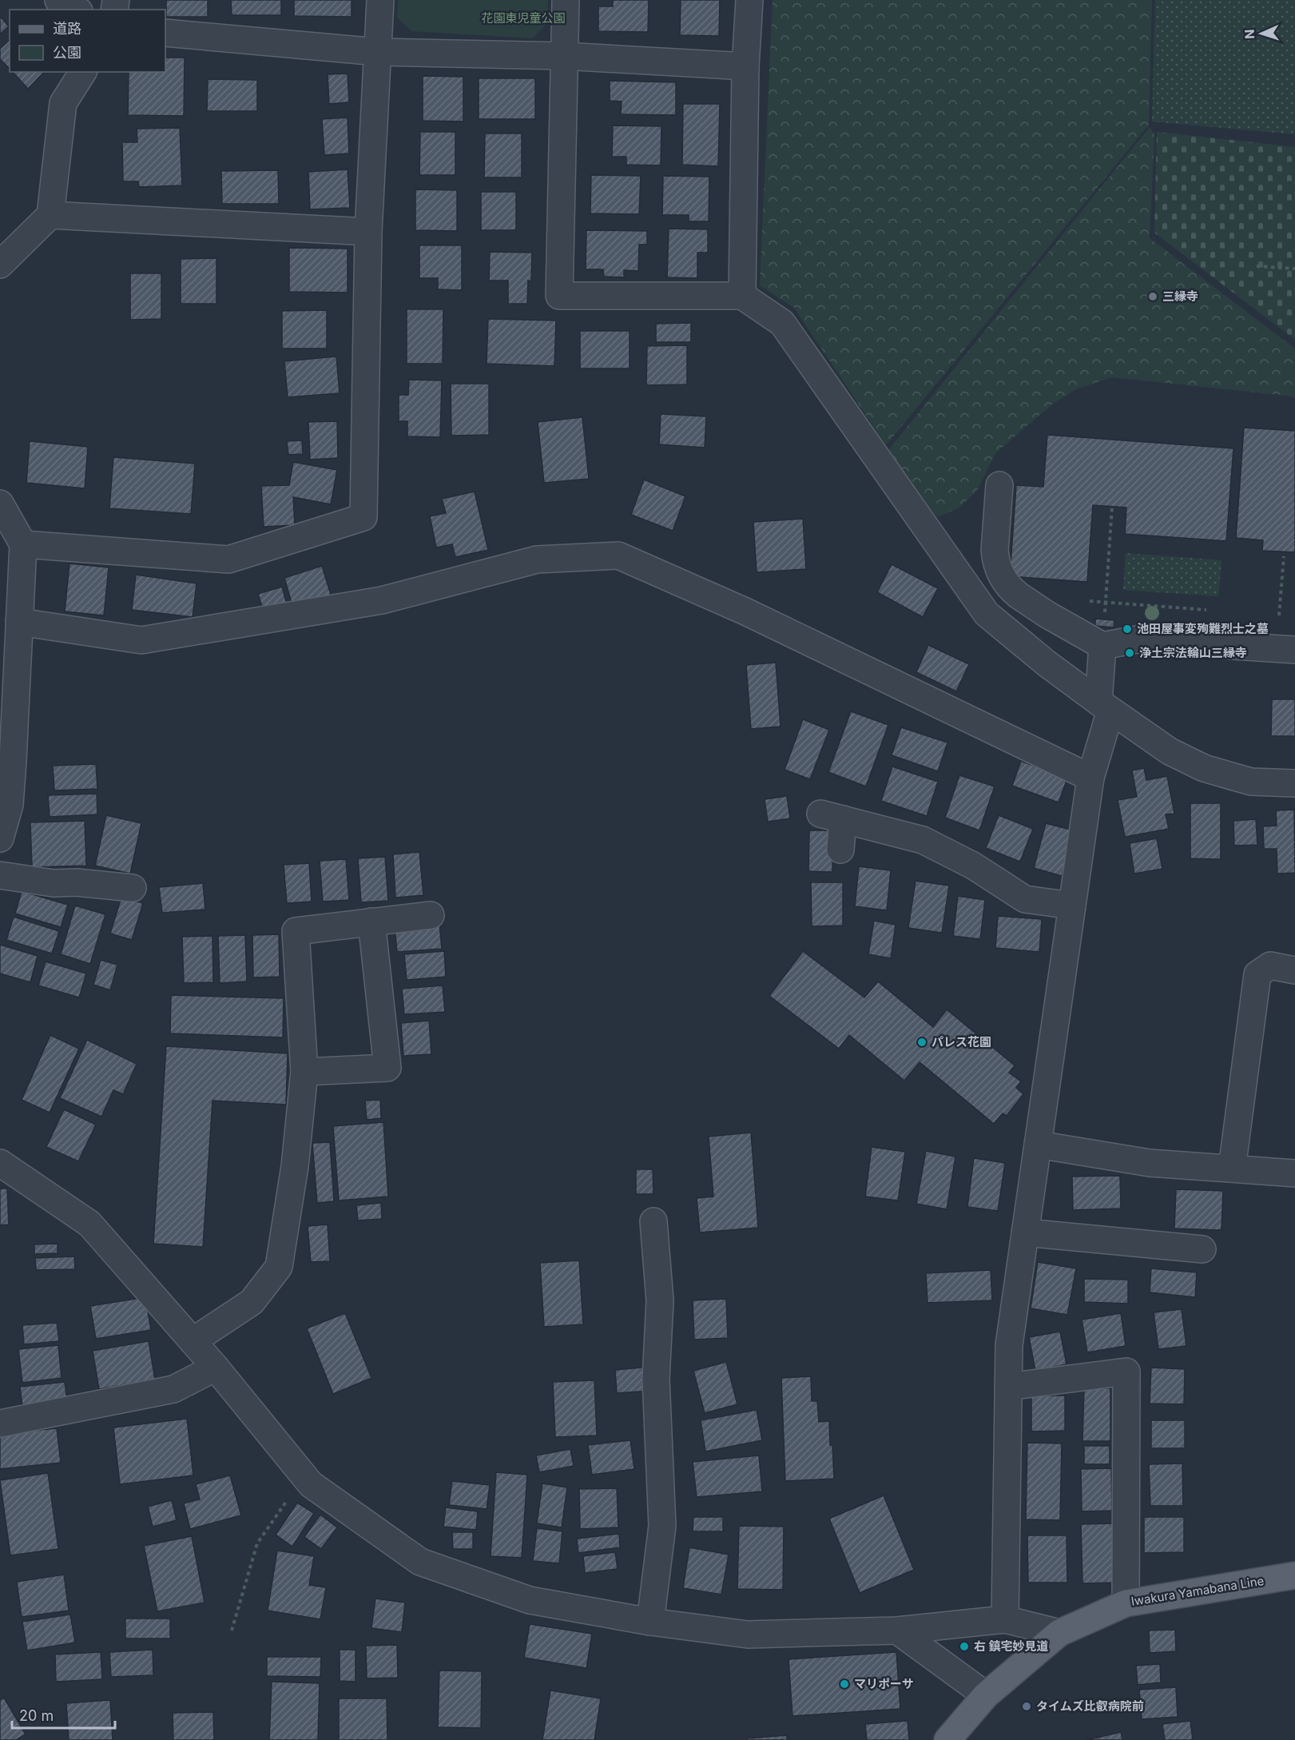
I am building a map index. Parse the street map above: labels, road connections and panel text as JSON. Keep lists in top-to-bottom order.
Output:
{
  "streets": {
    "main road": ["Iwakura Yamabana Line"]
  },
  "parks": ["花園東児童公園"],
  "places": [
    "三縁寺",
    "池田屋事変殉難烈士之墓",
    "浄土宗法輪山三縁寺",
    "パレス花園",
    "右 鎮宅妙見道",
    "マリポーサ",
    "タイムズ比叡病院前"
  ],
  "legend": ["道路", "公園"],
  "scale_bar": "20 m",
  "north": "left"
}
